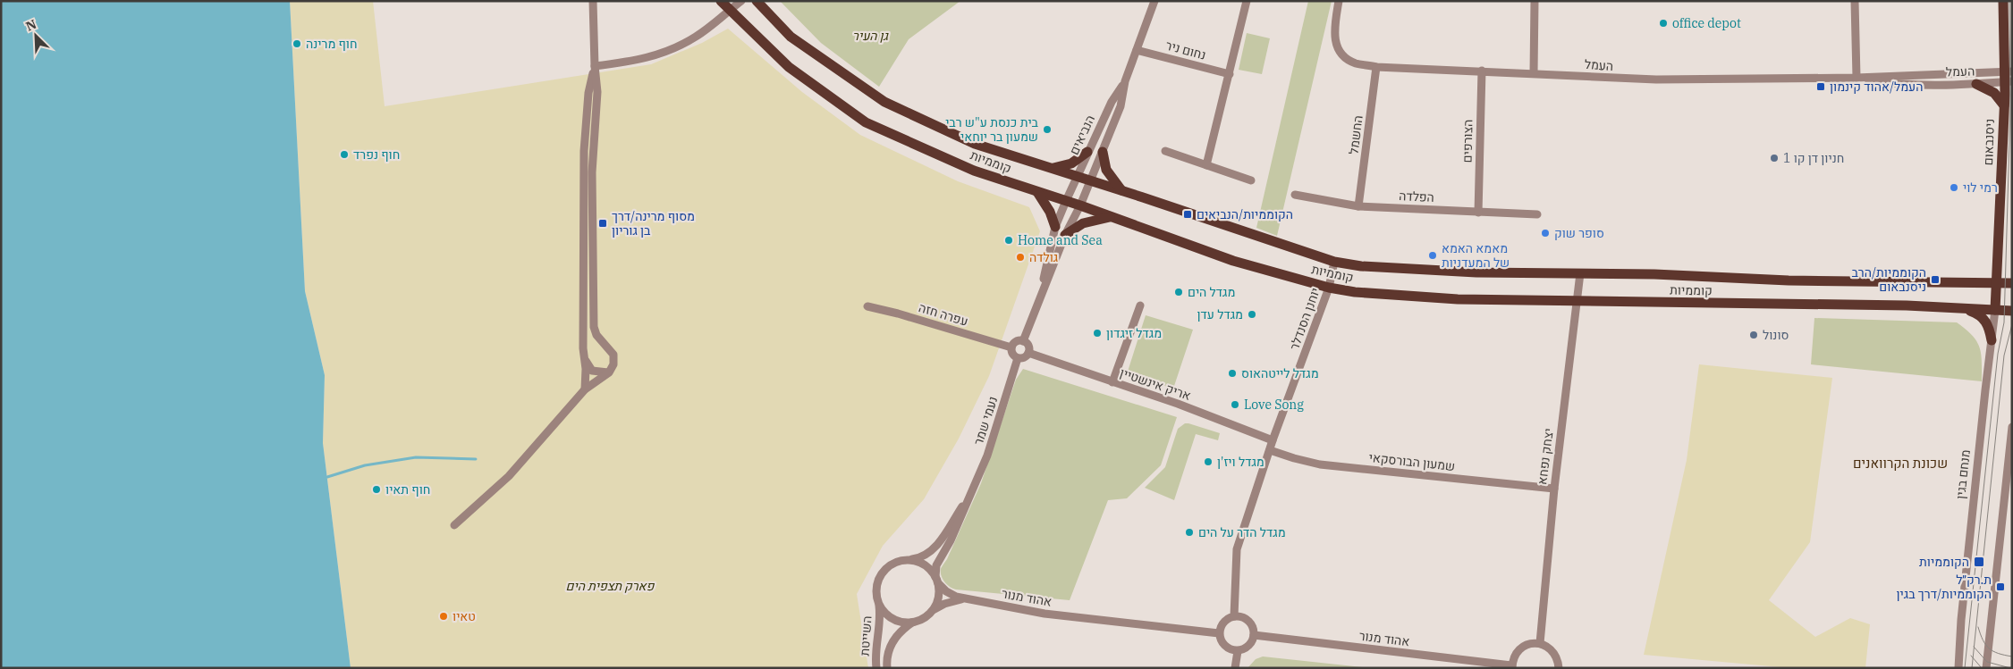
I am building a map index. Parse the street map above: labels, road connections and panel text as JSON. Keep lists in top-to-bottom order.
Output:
{
  "streets": {
    "main road": ["ניסנבאום", "קוממיות", "מנחם בגין"],
    "street": [
      "נחום ניר",
      "העמל",
      "הנביאים",
      "החשמל",
      "הצורפים",
      "הפלדה",
      "עפרה חזה",
      "יוחנן הסנדלר",
      "אריק אינשטיין",
      "נעמי שמר",
      "יצחק נפחא",
      "שמעון הבורסקאי",
      "אהוד מנור",
      "השייטת"
    ]
  },
  "crossings": [
    ["נחום ניר", "הנביאים"],
    ["העמל", "החשמל"],
    ["העמל", "הצורפים"],
    ["העמל", "ניסנבאום"],
    ["הנביאים", "קוממיות"],
    ["החשמל", "הפלדה"],
    ["הצורפים", "הפלדה"],
    ["ניסנבאום", "קוממיות"],
    ["ניסנבאום", "מנחם בגין"],
    ["קוממיות", "יוחנן הסנדלר"],
    ["קוממיות", "יצחק נפחא"],
    ["קוממיות", "מנחם בגין"],
    ["עפרה חזה", "אריק אינשטיין"],
    ["עפרה חזה", "נעמי שמר"],
    ["יוחנן הסנדלר", "אריק אינשטיין"],
    ["יוחנן הסנדלר", "שמעון הבורסקאי"],
    ["יוחנן הסנדלר", "אהוד מנור"],
    ["אריק אינשטיין", "נעמי שמר"],
    ["נעמי שמר", "אהוד מנור"],
    ["נעמי שמר", "השייטת"],
    ["יצחק נפחא", "שמעון הבורסקאי"],
    ["אהוד מנור", "השייטת"]
  ],
  "districts": ["שכונת הקרוואנים"],
  "parks": ["גן העיר", "פארק תצפית הים"],
  "places": {
    "other": [
      "office depot",
      "חוף מרינה",
      "בית כנסת ע\"ש רבי שמעון בר יוחאי",
      "חוף נפרד",
      "חניון דן קו 1",
      "רמי לוי",
      "סופר שוק",
      "Home and Sea",
      "מאמא האמא של המעדניות",
      "גולדה",
      "מגדל הים",
      "מגדל עדן",
      "מגדל זיגדון",
      "סונול",
      "מגדל לייטהאוס",
      "Love Song",
      "מגדל ויז'ן",
      "חוף תאיו",
      "מגדל הדר על הים",
      "טאיו"
    ],
    "transit": [
      "העמל/אהוד קינמון",
      "הקוממיות/הנביאים",
      "מסוף מרינה/דרך בן גוריון",
      "הקוממיות/הרב ניסנבאום",
      "הקוממיות",
      "ת.רק״ל הקוממיות/דרך בגין"
    ]
  },
  "north": "top left"
}
